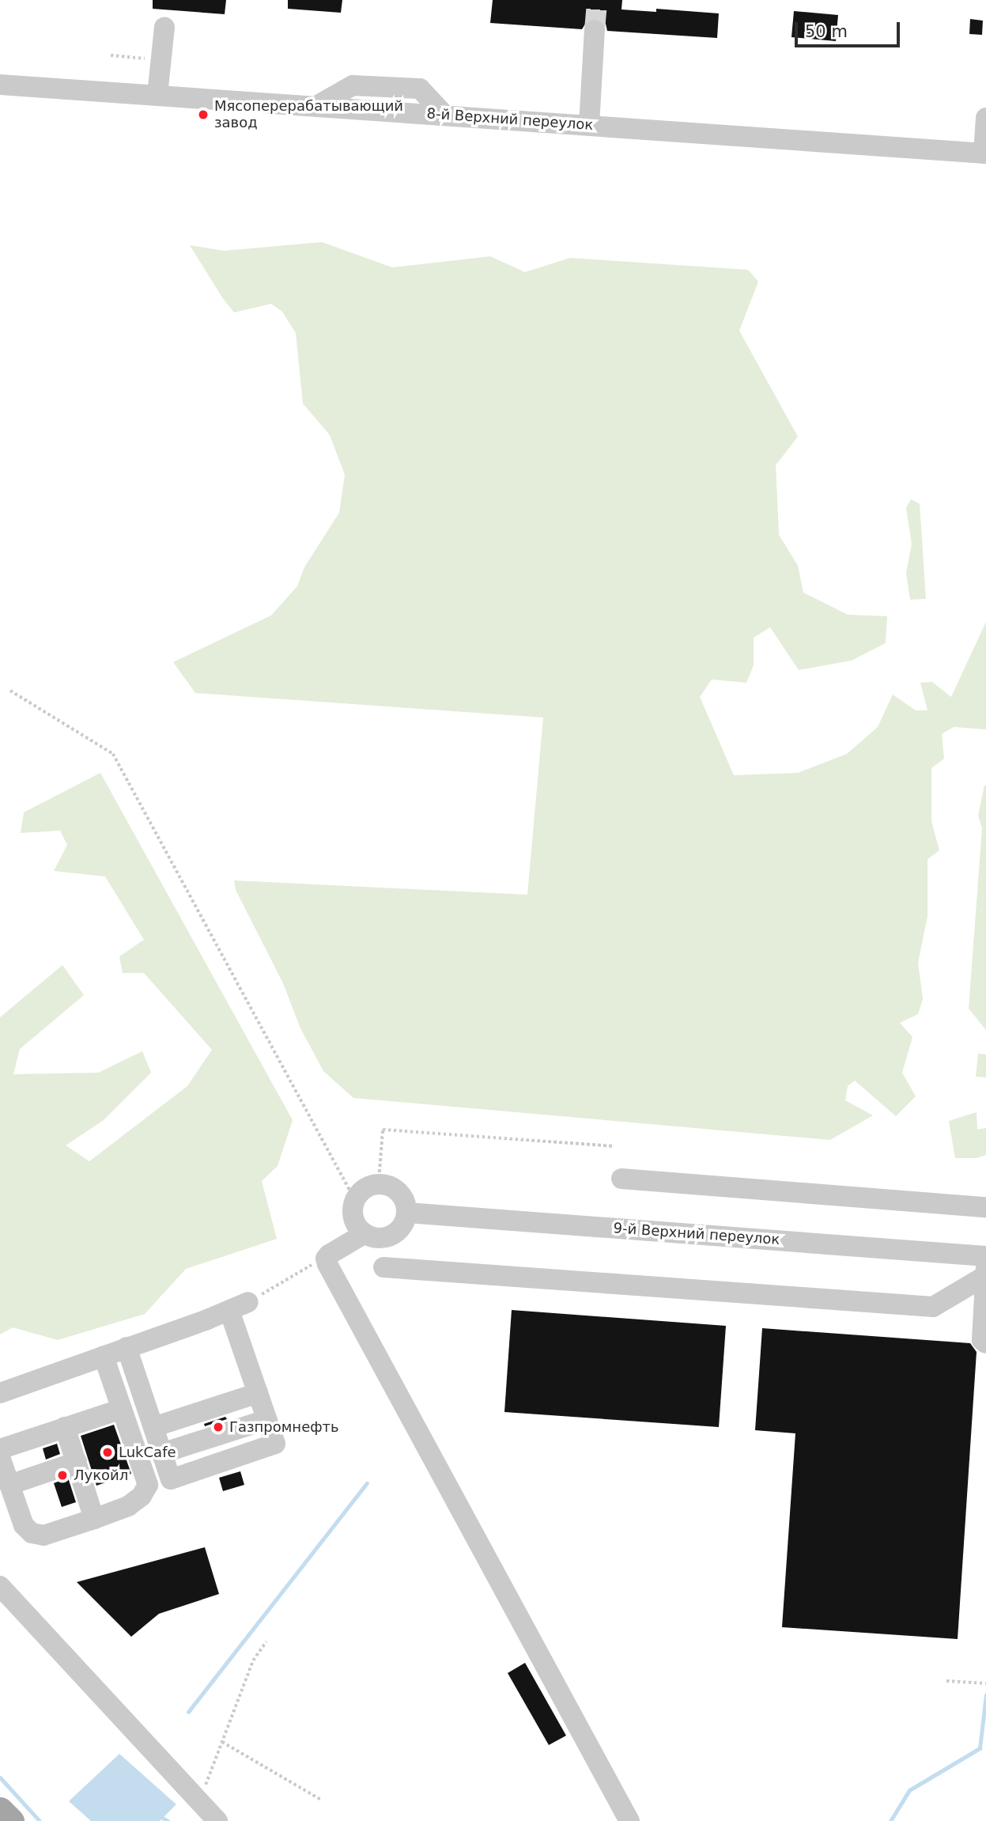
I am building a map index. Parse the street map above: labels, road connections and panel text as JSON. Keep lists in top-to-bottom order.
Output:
{
  "streets": {
    "street": ["8-й Верхний переулок", "9-й Верхний переулок"]
  },
  "places": [
    "Мясоперерабатывающий завод",
    "Газпромнефть",
    "LukCafe",
    "Лукойл"
  ],
  "scale_bar": "50 m"
}
